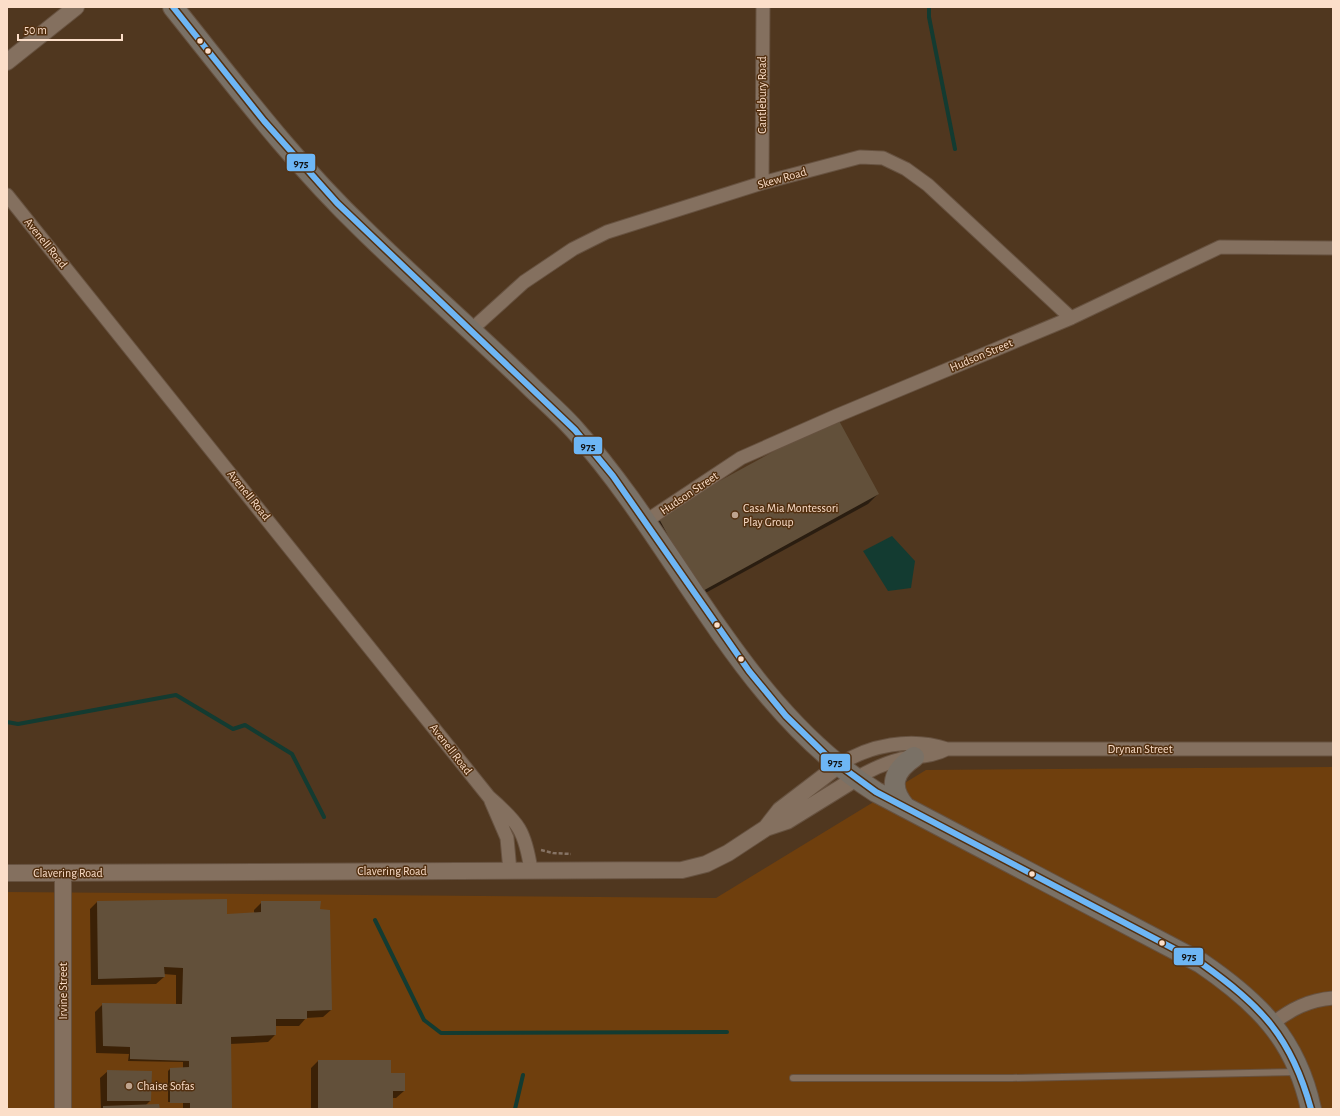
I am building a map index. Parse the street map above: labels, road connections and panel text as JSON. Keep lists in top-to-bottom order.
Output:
{
  "streets": {
    "street": [
      "Cantlebury Road",
      "Skew Road",
      "Avenell Road",
      "Hudson Street",
      "Drynan Street",
      "Clavering Road",
      "Irvine Street"
    ]
  },
  "crossings": [
    ["Cantlebury Road", "Skew Road"],
    ["Skew Road", "Hudson Street"],
    ["Avenell Road", "Clavering Road"],
    ["Drynan Street", "Clavering Road"],
    ["Clavering Road", "Irvine Street"]
  ],
  "places": ["Casa Mia Montessori Play Group", "Chaise Sofas"],
  "lines": ["transit line 975"],
  "scale_bar": "50 m"
}
